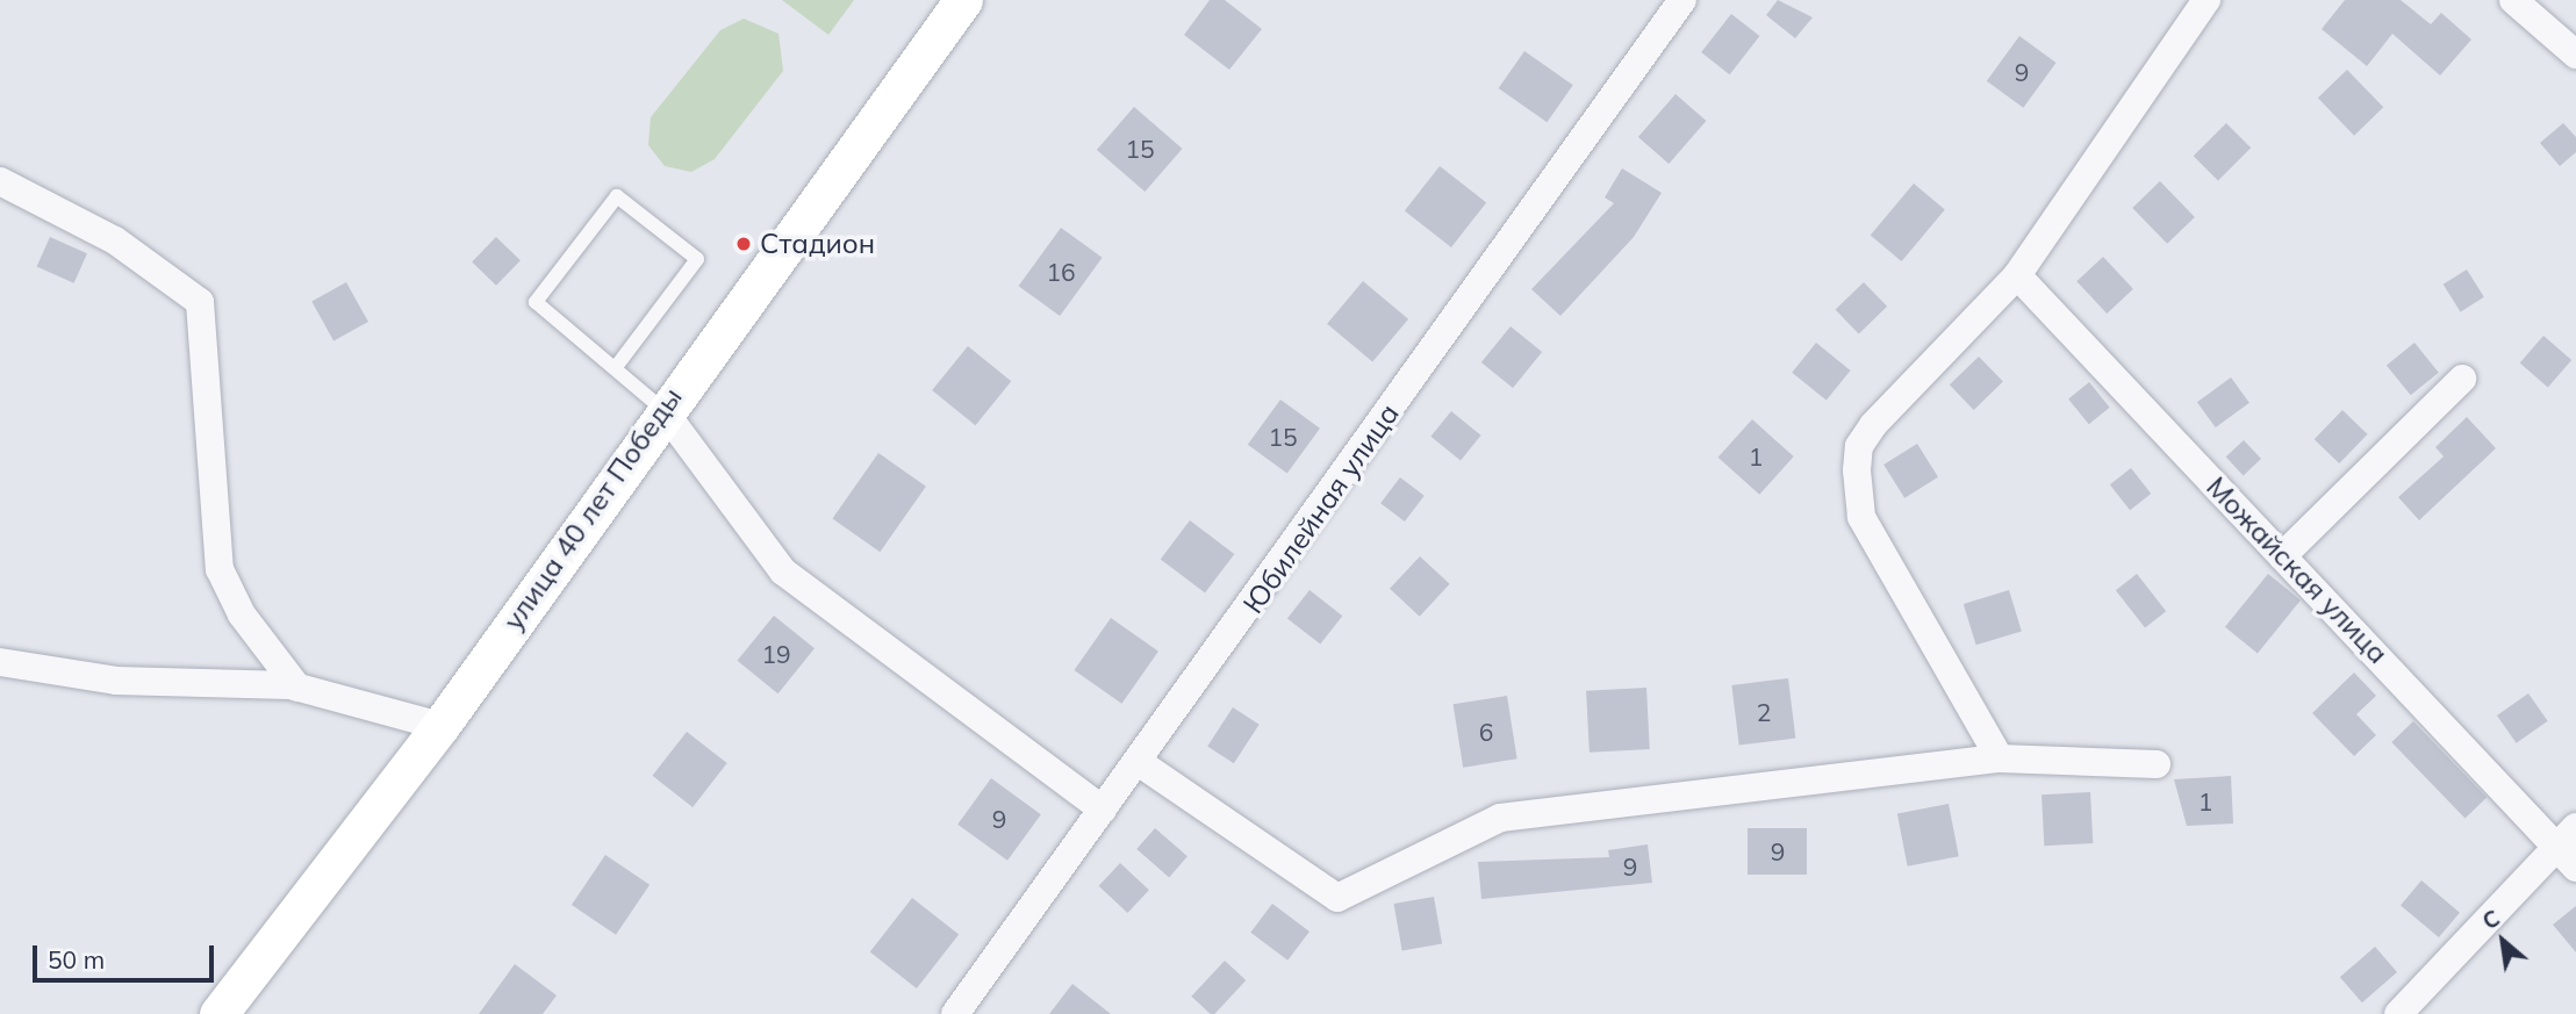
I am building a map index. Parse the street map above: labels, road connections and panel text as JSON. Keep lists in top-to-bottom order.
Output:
{
  "streets": {
    "street": ["улица 40 лет Победы", "Юбилейная улица", "Можайская улица"]
  },
  "places": ["Стадион"],
  "house_numbers": [
    "9",
    "15",
    "16",
    "15",
    "1",
    "19",
    "2",
    "6",
    "1",
    "9",
    "9",
    "9"
  ],
  "scale_bar": "50 m",
  "north": "top left"
}
